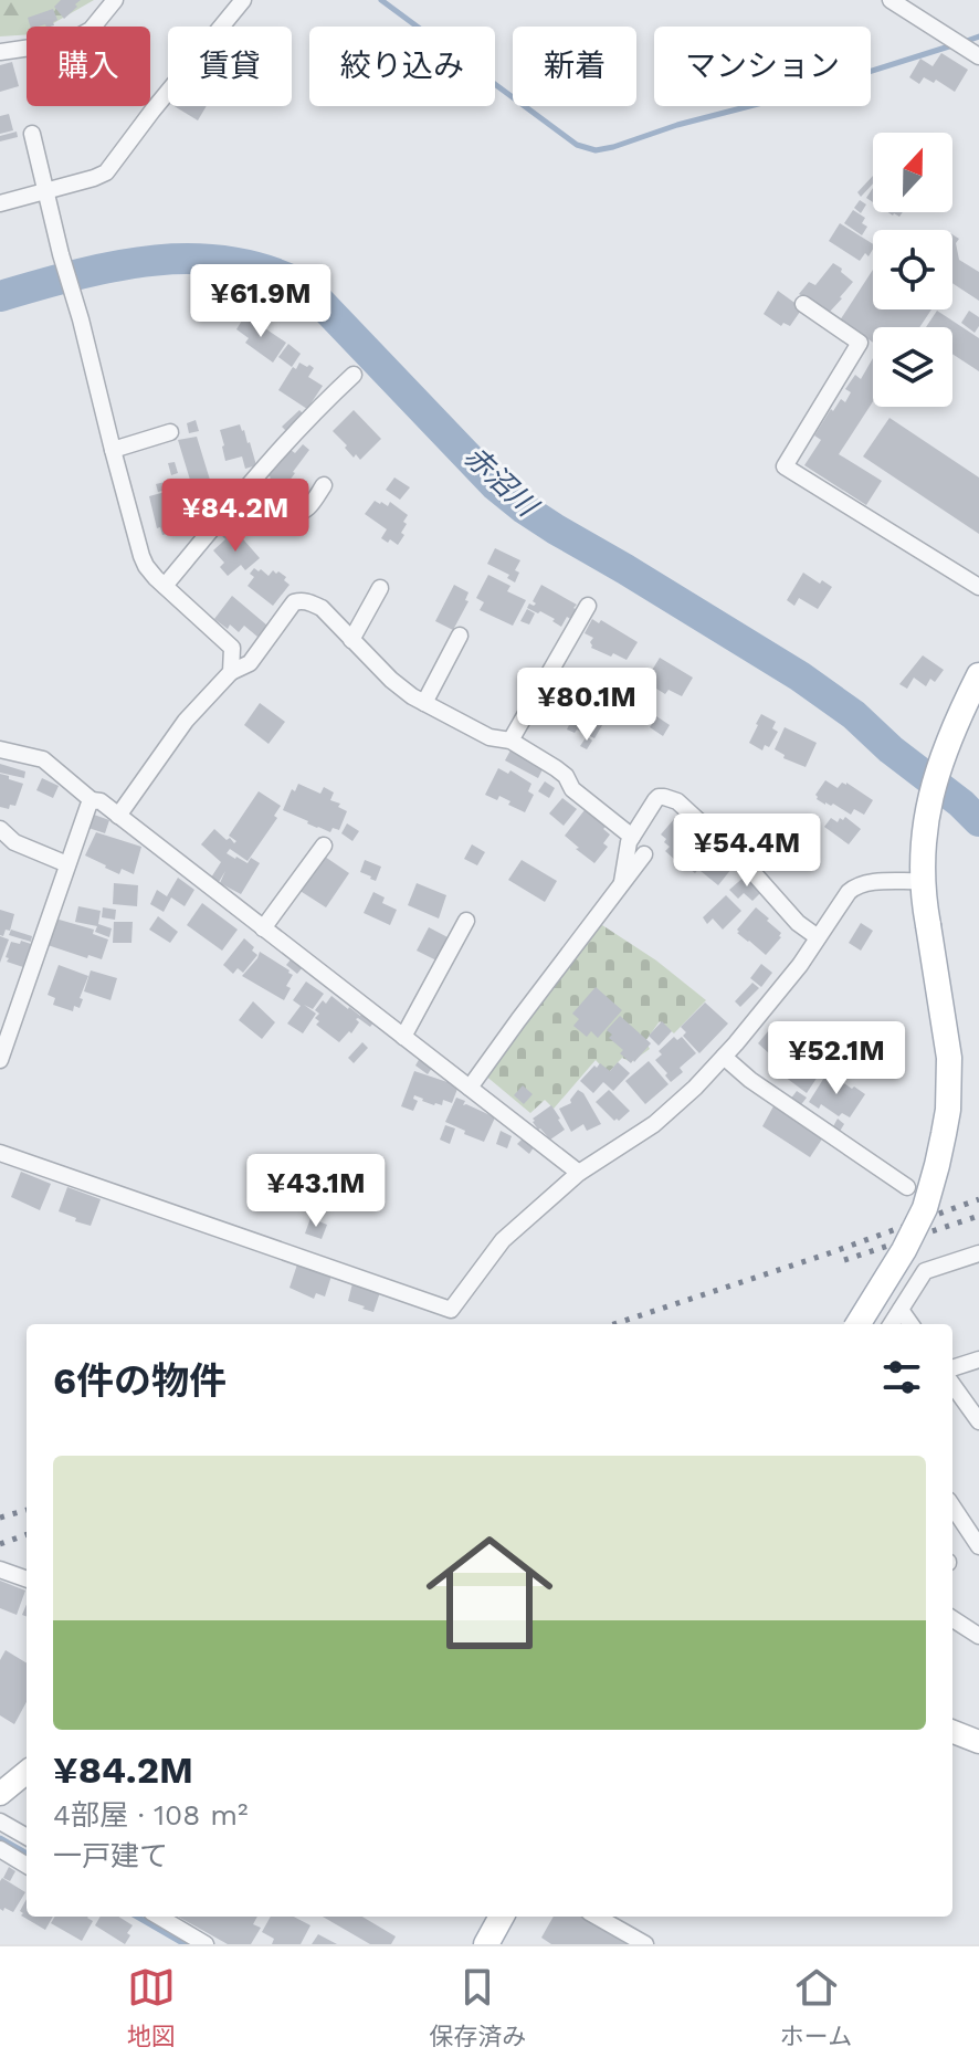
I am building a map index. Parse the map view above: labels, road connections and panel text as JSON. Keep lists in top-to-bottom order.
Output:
{
  "water": ["赤沼川"],
  "north": "top",
  "page": {
    "chip": [
      "購入",
      "賃貸",
      "絞り込み",
      "新着",
      "マンション"
    ],
    "price": [
      "¥61.9M",
      "¥84.2M",
      "¥80.1M",
      "¥54.4M",
      "¥52.1M",
      "¥43.1M"
    ],
    "heading": "6件の物件",
    "list": [
      {
        "name": "¥84.2M",
        "note": "4部屋 · 108 m² · 一戸建て"
      }
    ],
    "tabs": ["地図", "保存済み", "ホーム"]
  }
}
